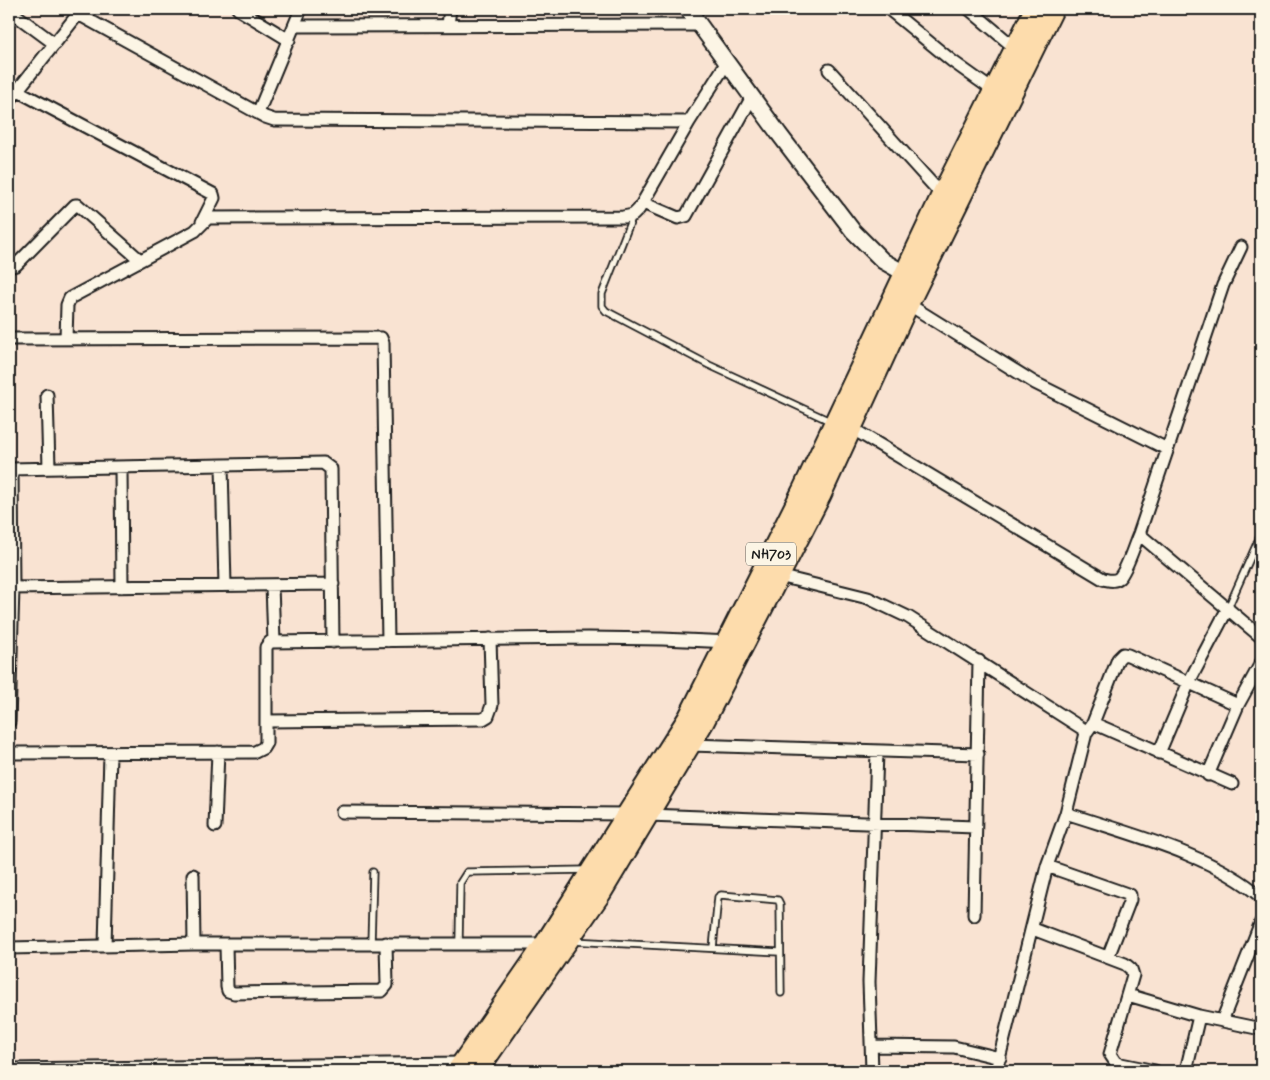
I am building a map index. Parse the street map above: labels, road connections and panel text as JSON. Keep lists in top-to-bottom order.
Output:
{
  "streets": {
    "highway": ["NH703"]
  }
}
